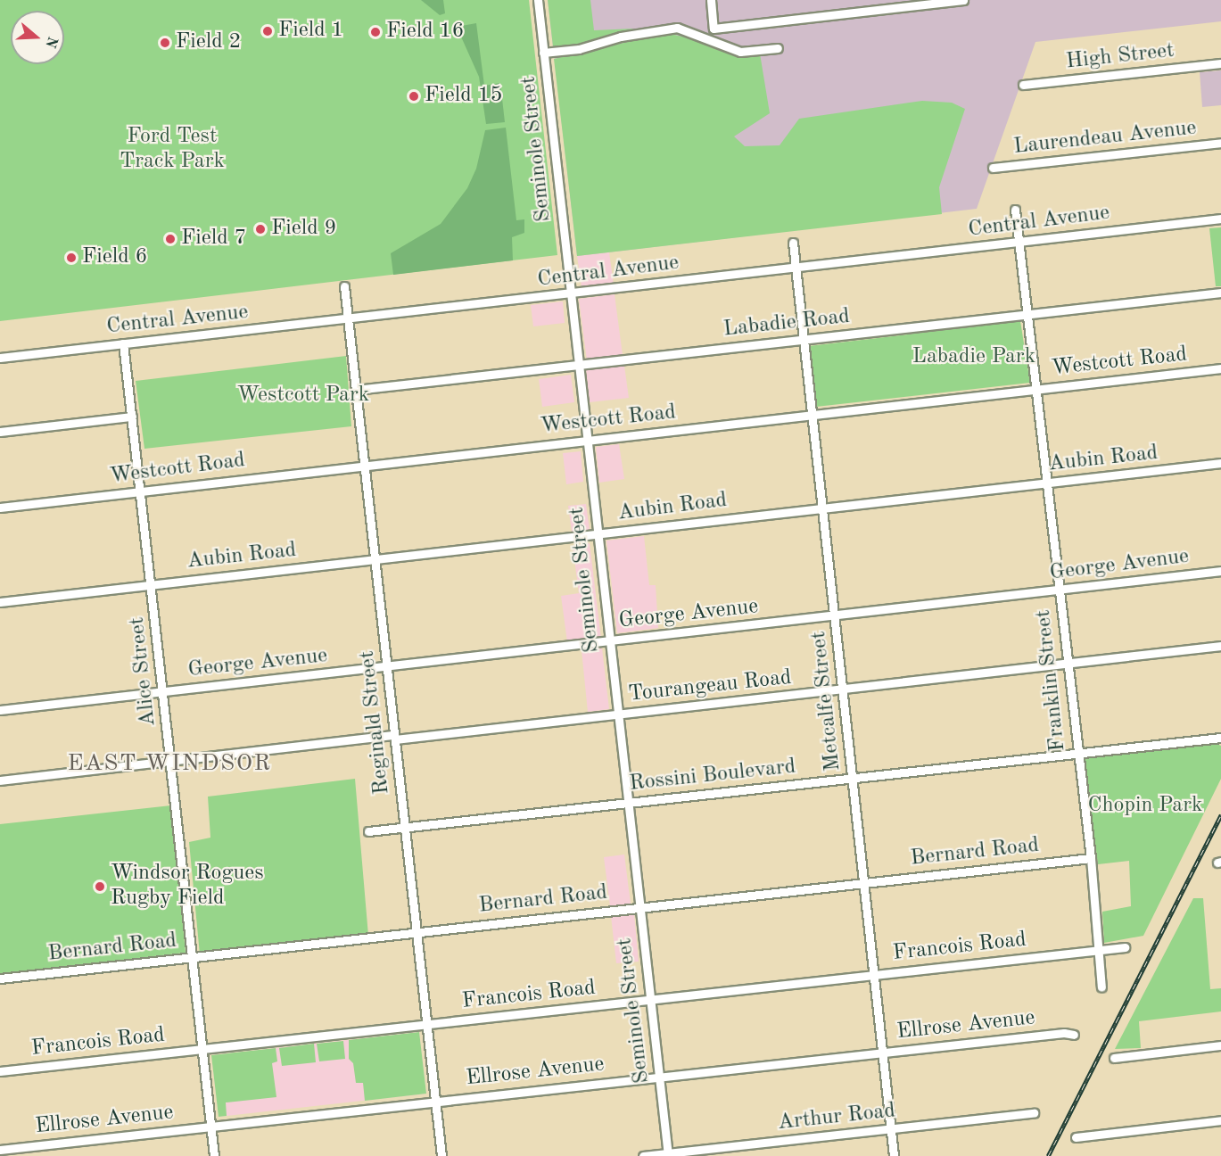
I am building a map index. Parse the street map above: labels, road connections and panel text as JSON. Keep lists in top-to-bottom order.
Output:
{
  "streets": {
    "street": [
      "High Street",
      "Laurendeau Avenue",
      "Seminole Street",
      "Central Avenue",
      "Labadie Road",
      "Westcott Road",
      "Aubin Road",
      "George Avenue",
      "Alice Street",
      "Franklin Street",
      "Tourangeau Road",
      "Metcalfe Street",
      "Reginald Street",
      "Rossini Boulevard",
      "Bernard Road",
      "Francois Road",
      "Ellrose Avenue",
      "Arthur Road"
    ]
  },
  "crossings": [
    ["Seminole Street", "Central Avenue"],
    ["Seminole Street", "Labadie Road"],
    ["Seminole Street", "Westcott Road"],
    ["Seminole Street", "Aubin Road"],
    ["Seminole Street", "George Avenue"],
    ["Seminole Street", "Tourangeau Road"],
    ["Seminole Street", "Rossini Boulevard"],
    ["Seminole Street", "Bernard Road"],
    ["Seminole Street", "Francois Road"],
    ["Seminole Street", "Ellrose Avenue"],
    ["Seminole Street", "Arthur Road"],
    ["Central Avenue", "Alice Street"],
    ["Central Avenue", "Franklin Street"],
    ["Central Avenue", "Metcalfe Street"],
    ["Central Avenue", "Reginald Street"],
    ["Labadie Road", "Franklin Street"],
    ["Labadie Road", "Metcalfe Street"],
    ["Labadie Road", "Reginald Street"],
    ["Westcott Road", "Alice Street"],
    ["Westcott Road", "Franklin Street"],
    ["Westcott Road", "Metcalfe Street"],
    ["Westcott Road", "Reginald Street"],
    ["Aubin Road", "Alice Street"],
    ["Aubin Road", "Franklin Street"],
    ["Aubin Road", "Metcalfe Street"],
    ["Aubin Road", "Reginald Street"],
    ["George Avenue", "Alice Street"],
    ["George Avenue", "Franklin Street"],
    ["George Avenue", "Metcalfe Street"],
    ["George Avenue", "Reginald Street"],
    ["Alice Street", "Tourangeau Road"],
    ["Alice Street", "Bernard Road"],
    ["Alice Street", "Francois Road"],
    ["Alice Street", "Ellrose Avenue"],
    ["Franklin Street", "Tourangeau Road"],
    ["Franklin Street", "Rossini Boulevard"],
    ["Franklin Street", "Bernard Road"],
    ["Franklin Street", "Francois Road"],
    ["Tourangeau Road", "Metcalfe Street"],
    ["Tourangeau Road", "Reginald Street"],
    ["Metcalfe Street", "Rossini Boulevard"],
    ["Metcalfe Street", "Bernard Road"],
    ["Metcalfe Street", "Francois Road"],
    ["Metcalfe Street", "Ellrose Avenue"],
    ["Metcalfe Street", "Arthur Road"],
    ["Reginald Street", "Rossini Boulevard"],
    ["Reginald Street", "Bernard Road"],
    ["Reginald Street", "Francois Road"],
    ["Reginald Street", "Ellrose Avenue"]
  ],
  "districts": ["EAST WINDSOR"],
  "parks": [
    "Ford Test Track Park",
    "Labadie Park",
    "Westcott Park",
    "Chopin Park"
  ],
  "places": [
    "Field 1",
    "Field 16",
    "Field 2",
    "Field 15",
    "Field 9",
    "Field 7",
    "Field 6",
    "Windsor Rogues Rugby Field"
  ],
  "north": "right"
}
